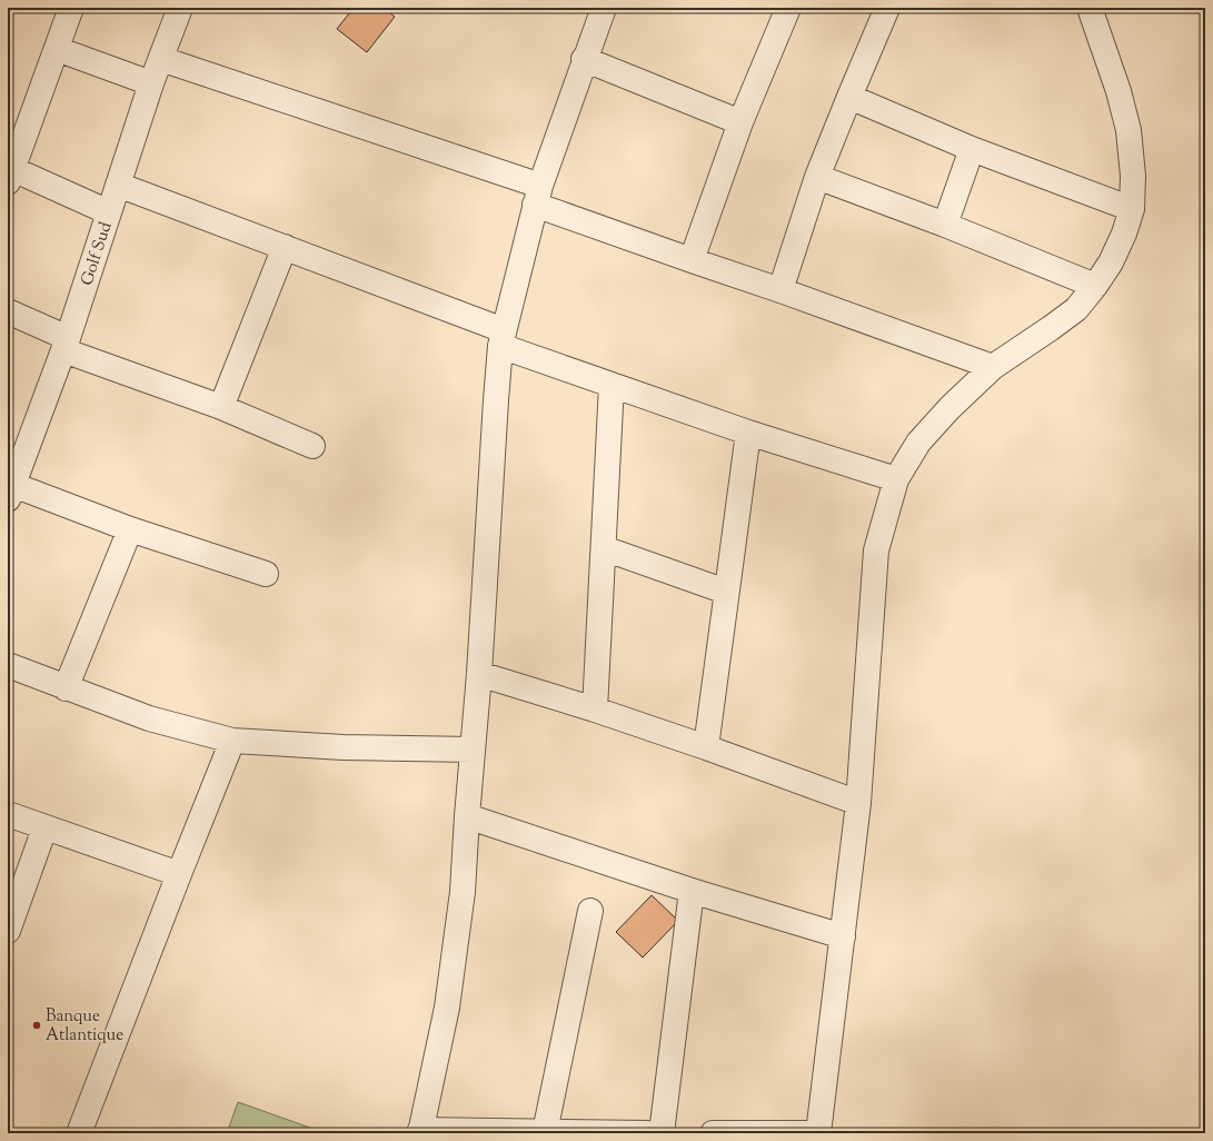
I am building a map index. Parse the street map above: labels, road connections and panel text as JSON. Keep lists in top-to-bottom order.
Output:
{
  "streets": {
    "street": ["Golf Sud"]
  },
  "places": ["Banque Atlantique"]
}
